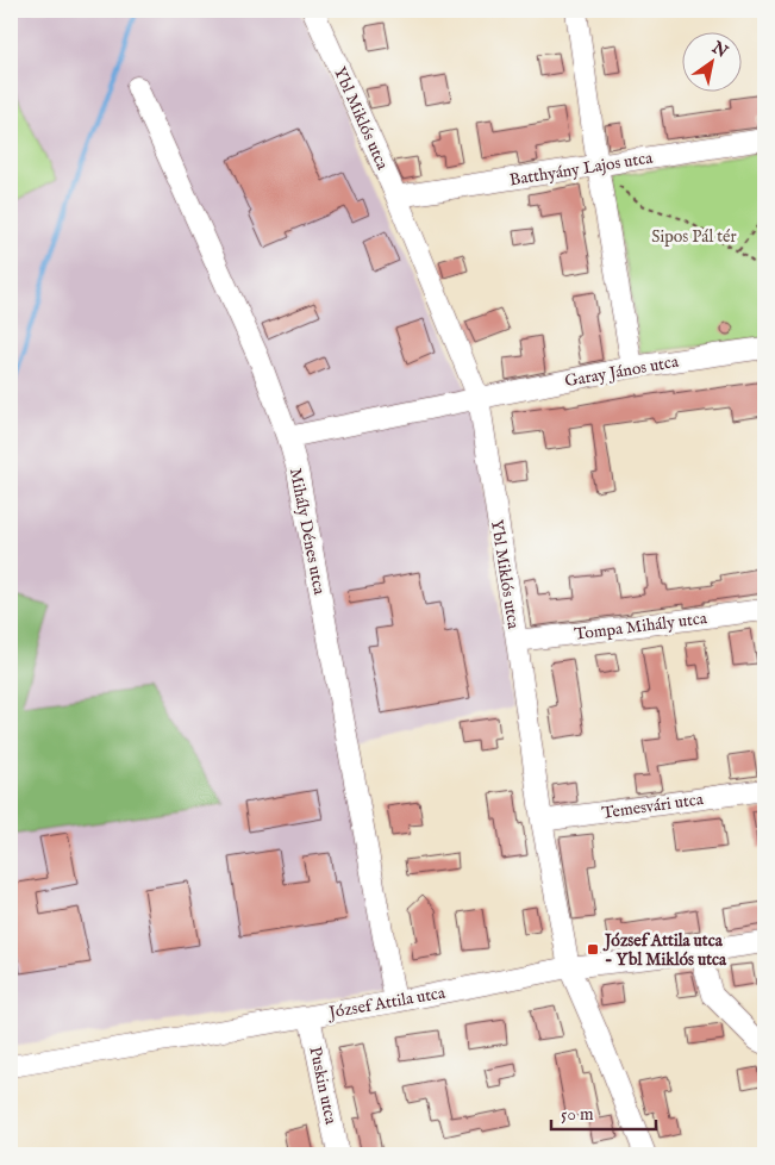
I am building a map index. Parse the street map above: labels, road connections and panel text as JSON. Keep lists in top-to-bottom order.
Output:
{
  "streets": {
    "street": [
      "Ybl Miklós utca",
      "Batthyány Lajos utca",
      "Garay János utca",
      "Mihály Dénes utca",
      "Tompa Mihály utca",
      "Temesvári utca",
      "József Attila utca",
      "Puskin utca"
    ]
  },
  "crossings": [
    ["Ybl Miklós utca", "Batthyány Lajos utca"],
    ["Ybl Miklós utca", "Garay János utca"],
    ["Ybl Miklós utca", "Tompa Mihály utca"],
    ["Ybl Miklós utca", "Temesvári utca"],
    ["Ybl Miklós utca", "József Attila utca"],
    ["Garay János utca", "Mihály Dénes utca"],
    ["Mihály Dénes utca", "József Attila utca"],
    ["József Attila utca", "Puskin utca"]
  ],
  "parks": ["Sipos Pál tér"],
  "places": {
    "transit": ["József Attila utca - Ybl Miklós utca"]
  },
  "scale_bar": "50 m",
  "north": "top right"
}
